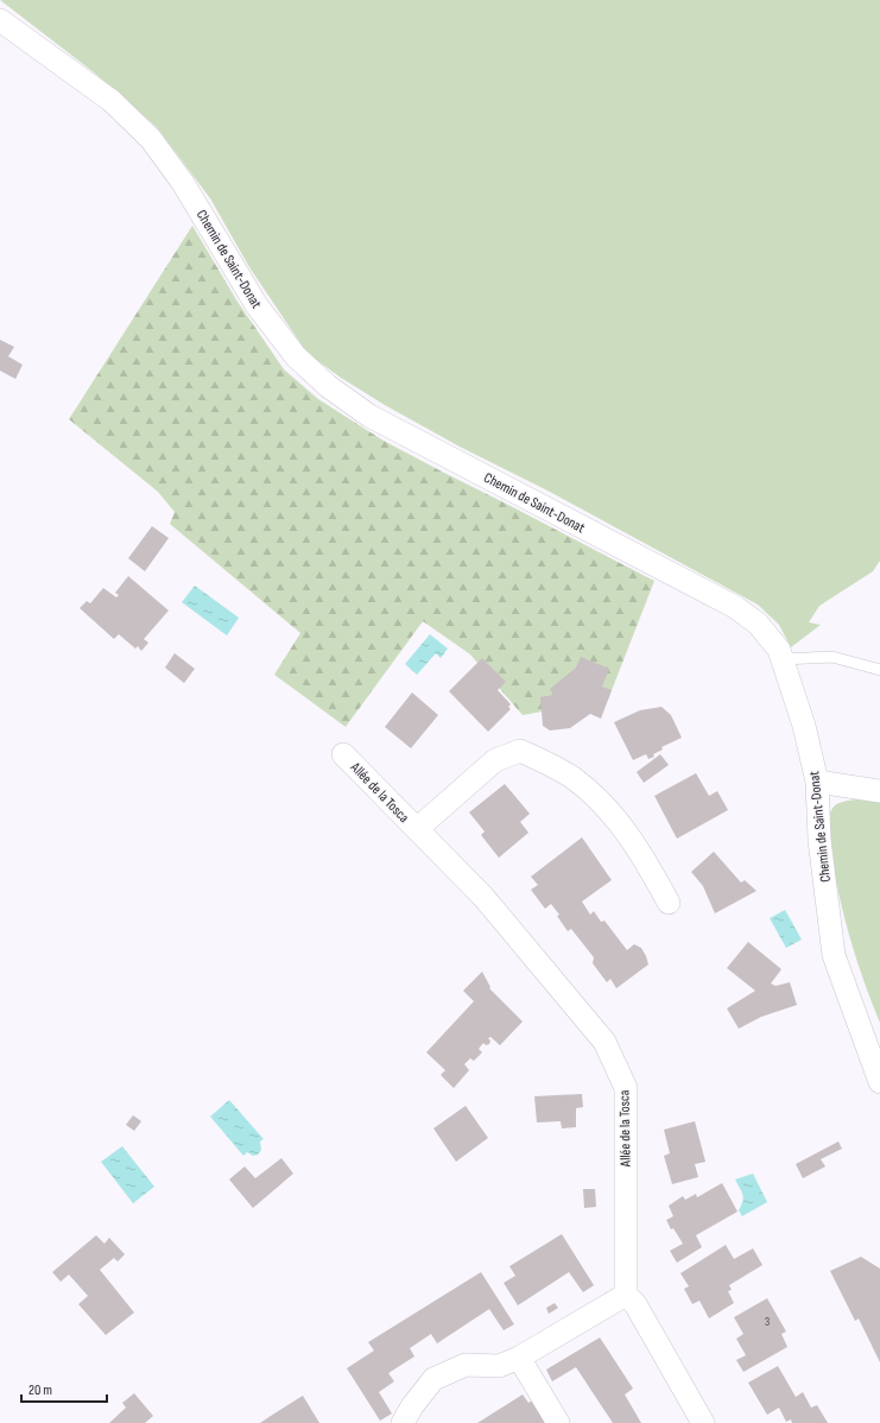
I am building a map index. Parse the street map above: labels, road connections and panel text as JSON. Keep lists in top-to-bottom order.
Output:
{
  "streets": {
    "street": ["Chemin de Saint-Donat", "Allée de la Tosca"]
  },
  "house_numbers": ["3"],
  "scale_bar": "20 m"
}
